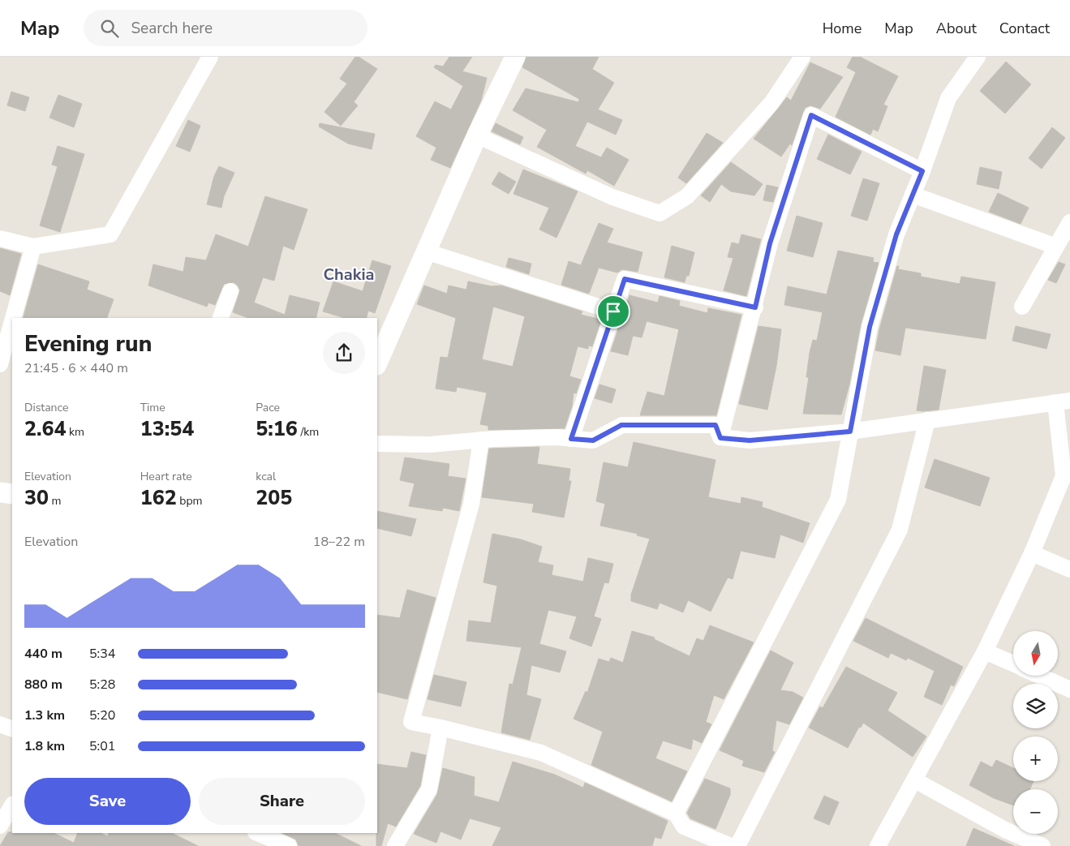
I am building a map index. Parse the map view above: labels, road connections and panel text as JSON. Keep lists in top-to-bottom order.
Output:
{
  "districts": ["Chakia"],
  "north": "bottom",
  "page": {
    "header": "Map",
    "search": "Search here",
    "nav": [
      "Home",
      "Map",
      "About",
      "Contact"
    ],
    "heading": ["Evening run", "21:45 · 6 × 440 m"],
    "stats": [
      ["Distance", "2.64 km"],
      ["Time", "13:54"],
      ["Pace", "5:16 /km"],
      ["Elevation", "30 m"],
      ["Heart rate", "162 bpm"],
      ["kcal", "205"]
    ],
    "chart": ["Elevation", "18–22 m"],
    "map_buttons": ["+", "−"],
    "list": [
      {
        "name": "440 m",
        "note": "5:34"
      },
      {
        "name": "880 m",
        "note": "5:28"
      },
      {
        "name": "1.3 km",
        "note": "5:20"
      },
      {
        "name": "1.8 km",
        "note": "5:01"
      }
    ],
    "buttons": ["Save", "Share"]
  }
}
